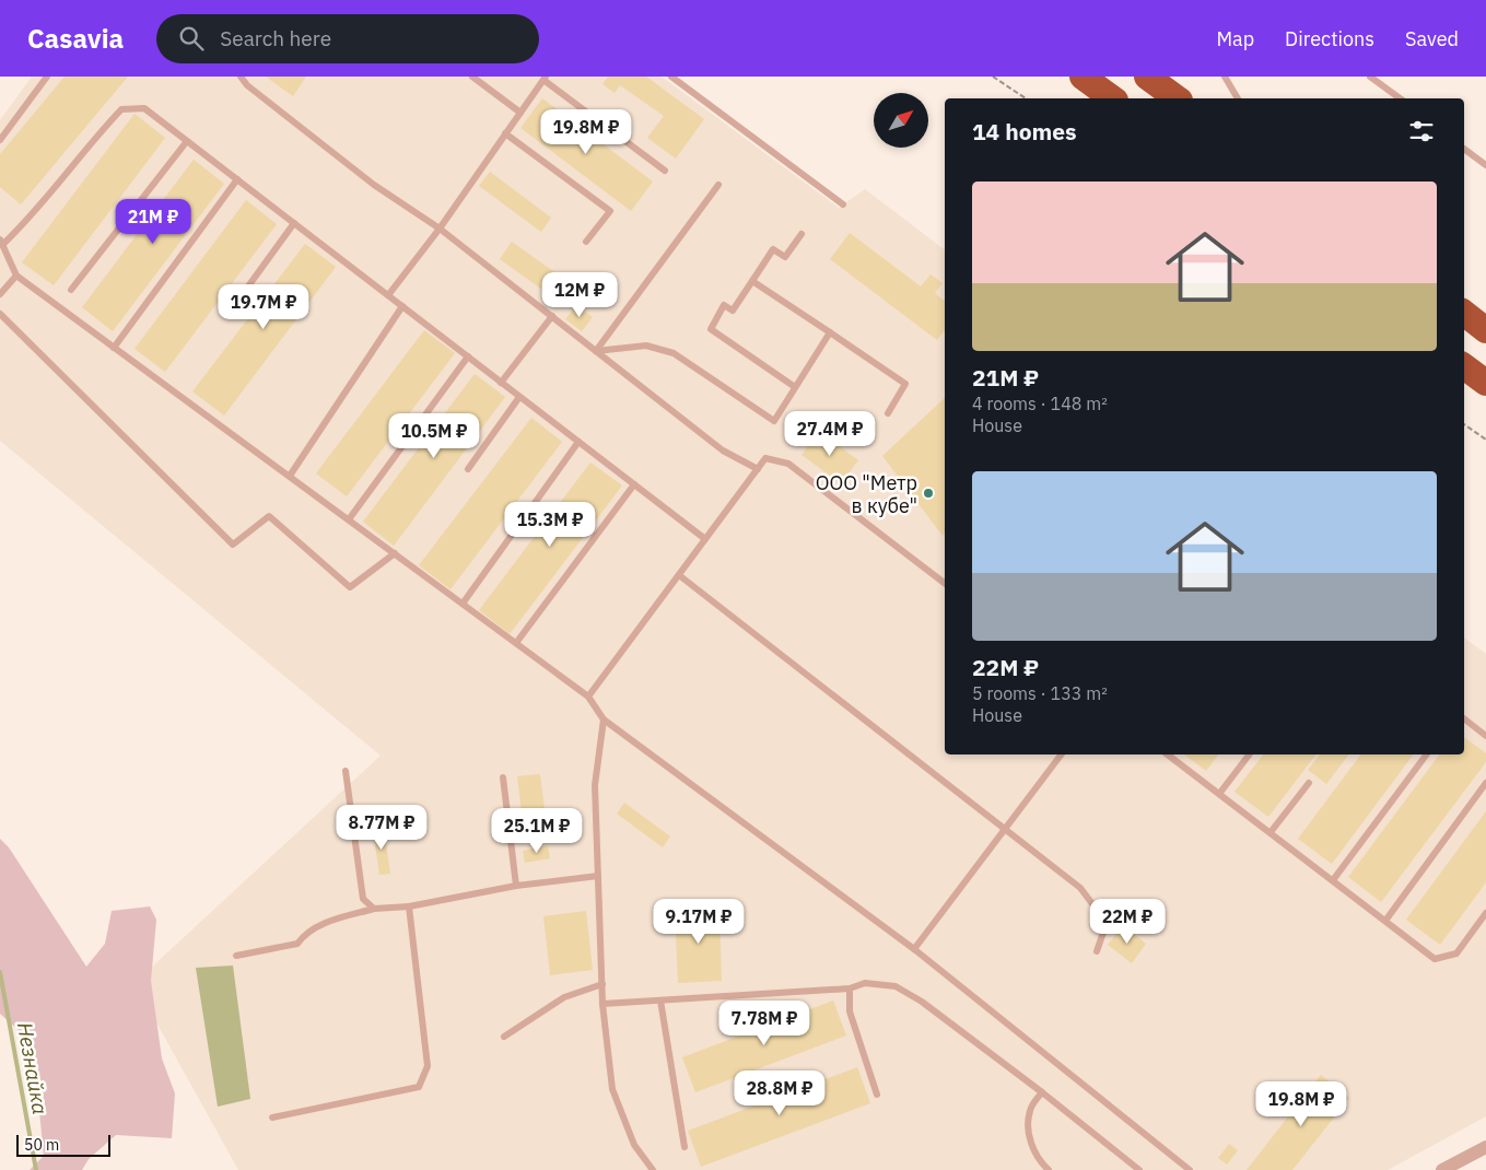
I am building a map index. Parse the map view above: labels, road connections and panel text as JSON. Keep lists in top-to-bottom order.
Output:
{
  "water": ["Незнайка"],
  "places": ["ООО \"Метр в кубе\""],
  "scale_bar": "50 m",
  "north": "top right",
  "page": {
    "header": "Casavia",
    "search": "Search here",
    "nav": ["Map", "Directions", "Saved"],
    "heading": "14 homes",
    "price": [
      "19.8M ₽",
      "21M ₽",
      "12M ₽",
      "19.7M ₽",
      "27.4M ₽",
      "10.5M ₽",
      "15.3M ₽",
      "8.77M ₽",
      "25.1M ₽",
      "9.17M ₽",
      "22M ₽",
      "7.78M ₽",
      "28.8M ₽",
      "19.8M ₽"
    ],
    "list": [
      {
        "name": "21M ₽",
        "note": "4 rooms · 148 m² · House"
      },
      {
        "name": "22M ₽",
        "note": "5 rooms · 133 m² · House"
      }
    ],
    "scale": "50 m"
  }
}
